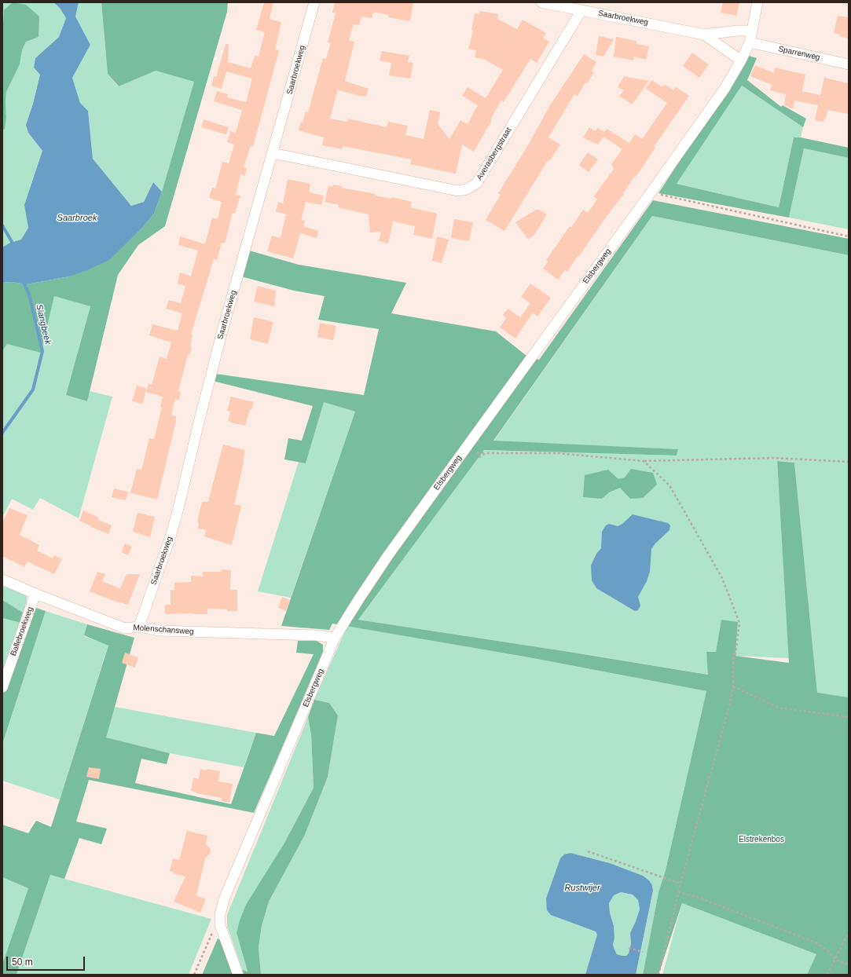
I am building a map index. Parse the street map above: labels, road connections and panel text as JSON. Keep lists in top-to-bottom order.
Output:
{
  "streets": {
    "street": [
      "Saarbroekweg",
      "Sparrenweg",
      "Averasbergstraat",
      "Elsbergweg",
      "Molenschansweg",
      "Ballebroekweg"
    ]
  },
  "crossings": [
    ["Saarbroekweg", "Averasbergstraat"],
    ["Saarbroekweg", "Elsbergweg"],
    ["Saarbroekweg", "Molenschansweg"],
    ["Sparrenweg", "Elsbergweg"],
    ["Elsbergweg", "Molenschansweg"],
    ["Molenschansweg", "Ballebroekweg"]
  ],
  "water": ["Saarbroek", "Slangbeek", "Rustwijer"],
  "parks": ["Elstrekenbos"],
  "scale_bar": "50 m"
}
